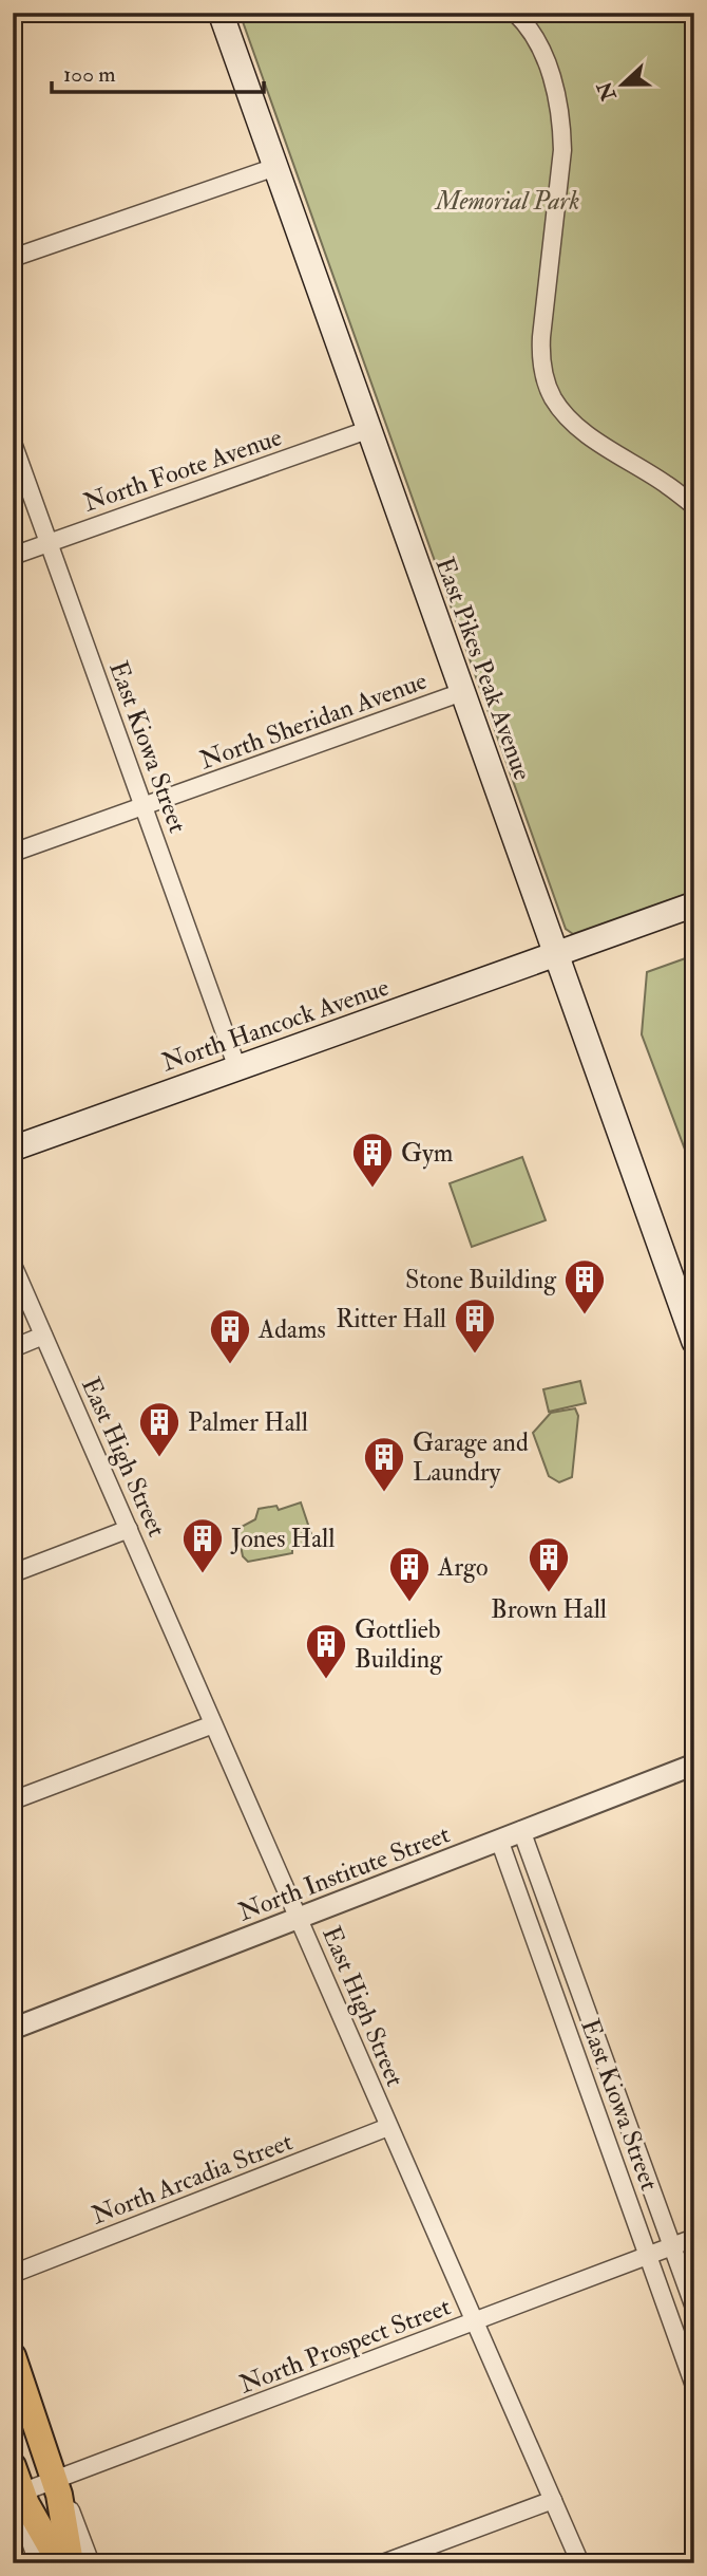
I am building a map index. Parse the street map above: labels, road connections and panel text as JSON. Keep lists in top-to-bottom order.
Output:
{
  "streets": {
    "main road": ["East Pikes Peak Avenue", "North Hancock Avenue"],
    "street": [
      "North Foote Avenue",
      "North Sheridan Avenue",
      "East Kiowa Street",
      "East High Street",
      "North Institute Street",
      "North Arcadia Street",
      "North Prospect Street"
    ]
  },
  "crossings": [
    ["North Foote Avenue", "East Pikes Peak Avenue"],
    ["North Foote Avenue", "East Kiowa Street"],
    ["East Pikes Peak Avenue", "North Sheridan Avenue"],
    ["East Pikes Peak Avenue", "North Hancock Avenue"],
    ["North Sheridan Avenue", "East Kiowa Street"],
    ["East Kiowa Street", "North Hancock Avenue"],
    ["East Kiowa Street", "North Institute Street"],
    ["East Kiowa Street", "North Prospect Street"],
    ["East High Street", "North Institute Street"],
    ["East High Street", "North Arcadia Street"],
    ["East High Street", "North Prospect Street"]
  ],
  "parks": ["Memorial Park"],
  "places": {
    "building": [
      "Gym",
      "Stone Building",
      "Ritter Hall",
      "Adams",
      "Palmer Hall",
      "Garage and Laundry",
      "Jones Hall",
      "Brown Hall",
      "Argo",
      "Gottlieb Building"
    ]
  },
  "scale_bar": "100 m",
  "north": "left"
}
